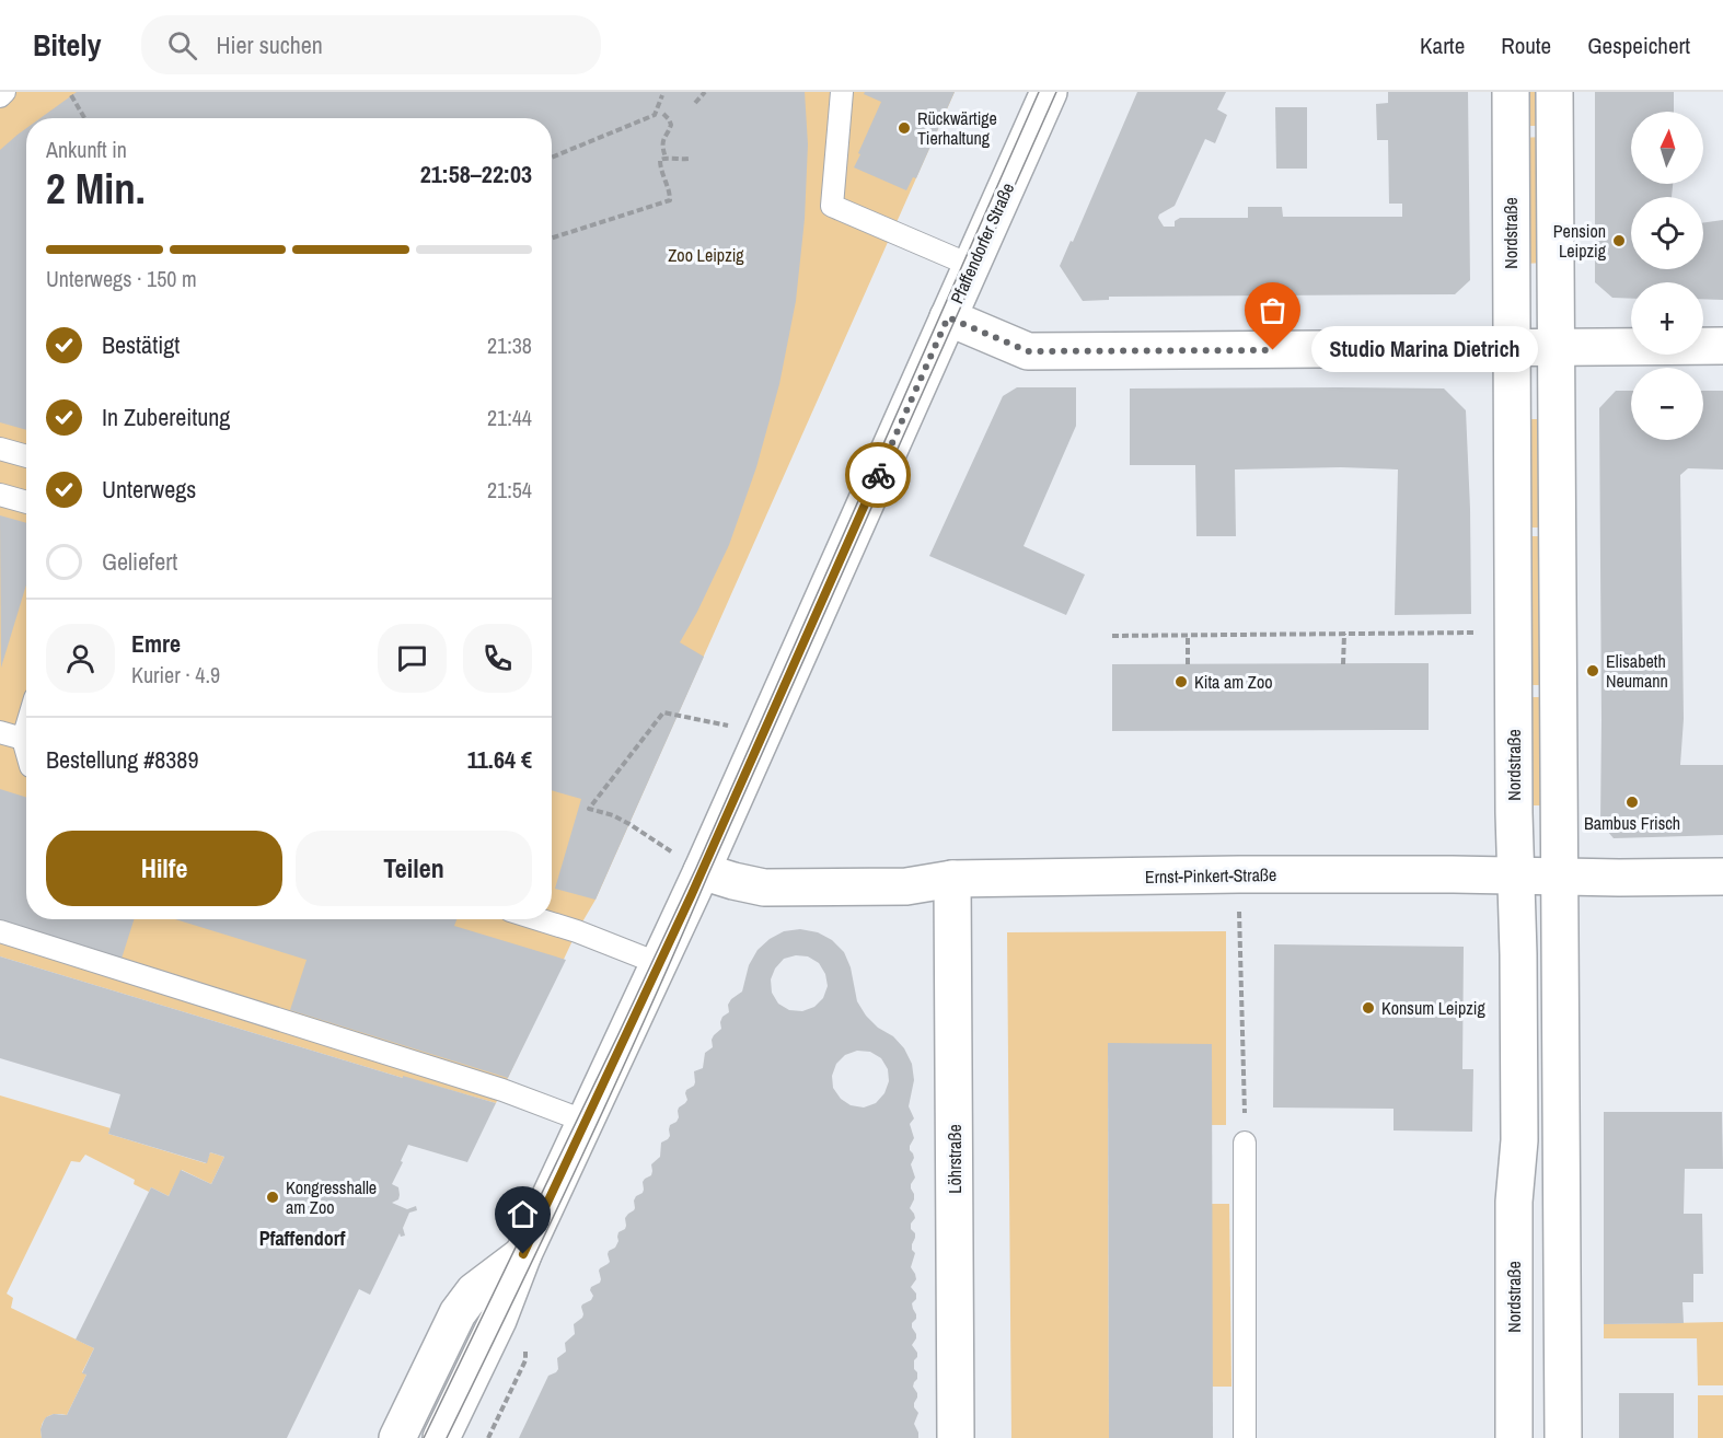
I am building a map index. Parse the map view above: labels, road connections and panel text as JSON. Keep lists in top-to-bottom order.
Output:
{
  "streets": {
    "street": [
      "Nordstraße",
      "Pfaffendorfer Straße",
      "Ernst-Pinkert-Straße",
      "Löhrstraße"
    ]
  },
  "crossings": [
    ["Nordstraße", "Ernst-Pinkert-Straße"],
    ["Pfaffendorfer Straße", "Ernst-Pinkert-Straße"],
    ["Ernst-Pinkert-Straße", "Löhrstraße"]
  ],
  "districts": ["Pfaffendorf"],
  "parks": ["Zoo Leipzig"],
  "places": [
    "Rückwärtige Tierhaltung",
    "Pension Leipzig",
    "Studio Marina Dietrich",
    "Elisabeth Neumann",
    "Kita am Zoo",
    "Bambus Frisch",
    "Konsum Leipzig",
    "Kongresshalle am Zoo"
  ],
  "north": "top",
  "page": {
    "header": "Bitely",
    "search": "Hier suchen",
    "nav": ["Karte", "Route", "Gespeichert"],
    "map_buttons": ["+", "−"],
    "heading": ["2 Min.", "Ankunft in", "21:58–22:03"],
    "panel": [
      "Emre",
      "Kurier · 4.9",
      "Bestellung #8389",
      "11.64 €"
    ],
    "bar": "Unterwegs · 150 m",
    "list": [
      ["Bestätigt", "21:38"],
      ["In Zubereitung", "21:44"],
      ["Unterwegs", "21:54"],
      "Geliefert"
    ],
    "bubble": "Studio Marina Dietrich",
    "buttons": ["Hilfe", "Teilen"]
  }
}
